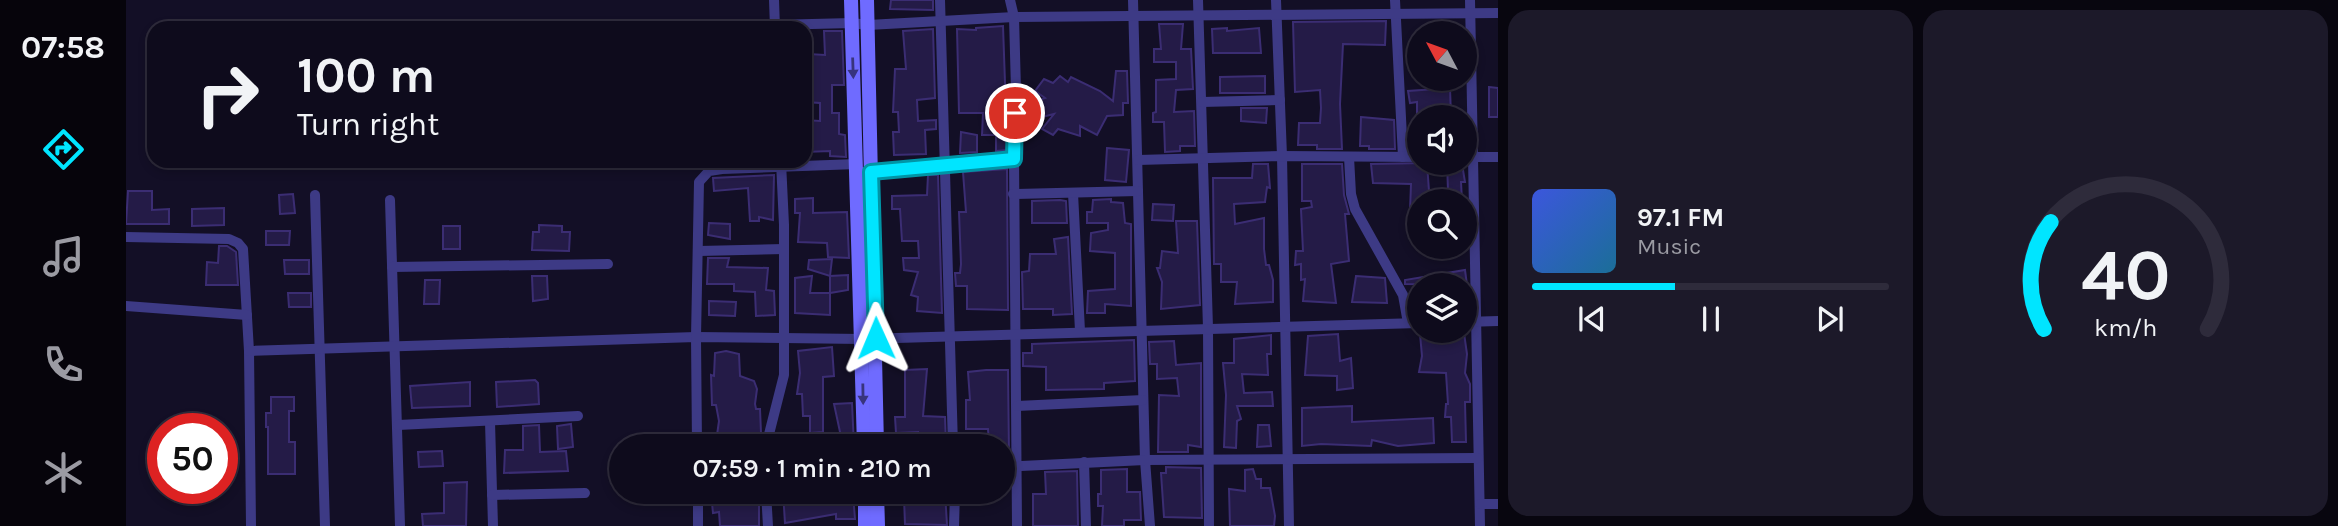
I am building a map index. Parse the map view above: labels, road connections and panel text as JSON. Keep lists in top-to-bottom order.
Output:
{
  "north": "top left",
  "page": {
    "tabs": "07:58",
    "turn": ["100 m", "Turn right"],
    "song": ["97.1 FM", "Music"],
    "limit": "50",
    "trip": "07:59 · 1 min · 210 m",
    "gauge": ["40", "km/h"]
  }
}
